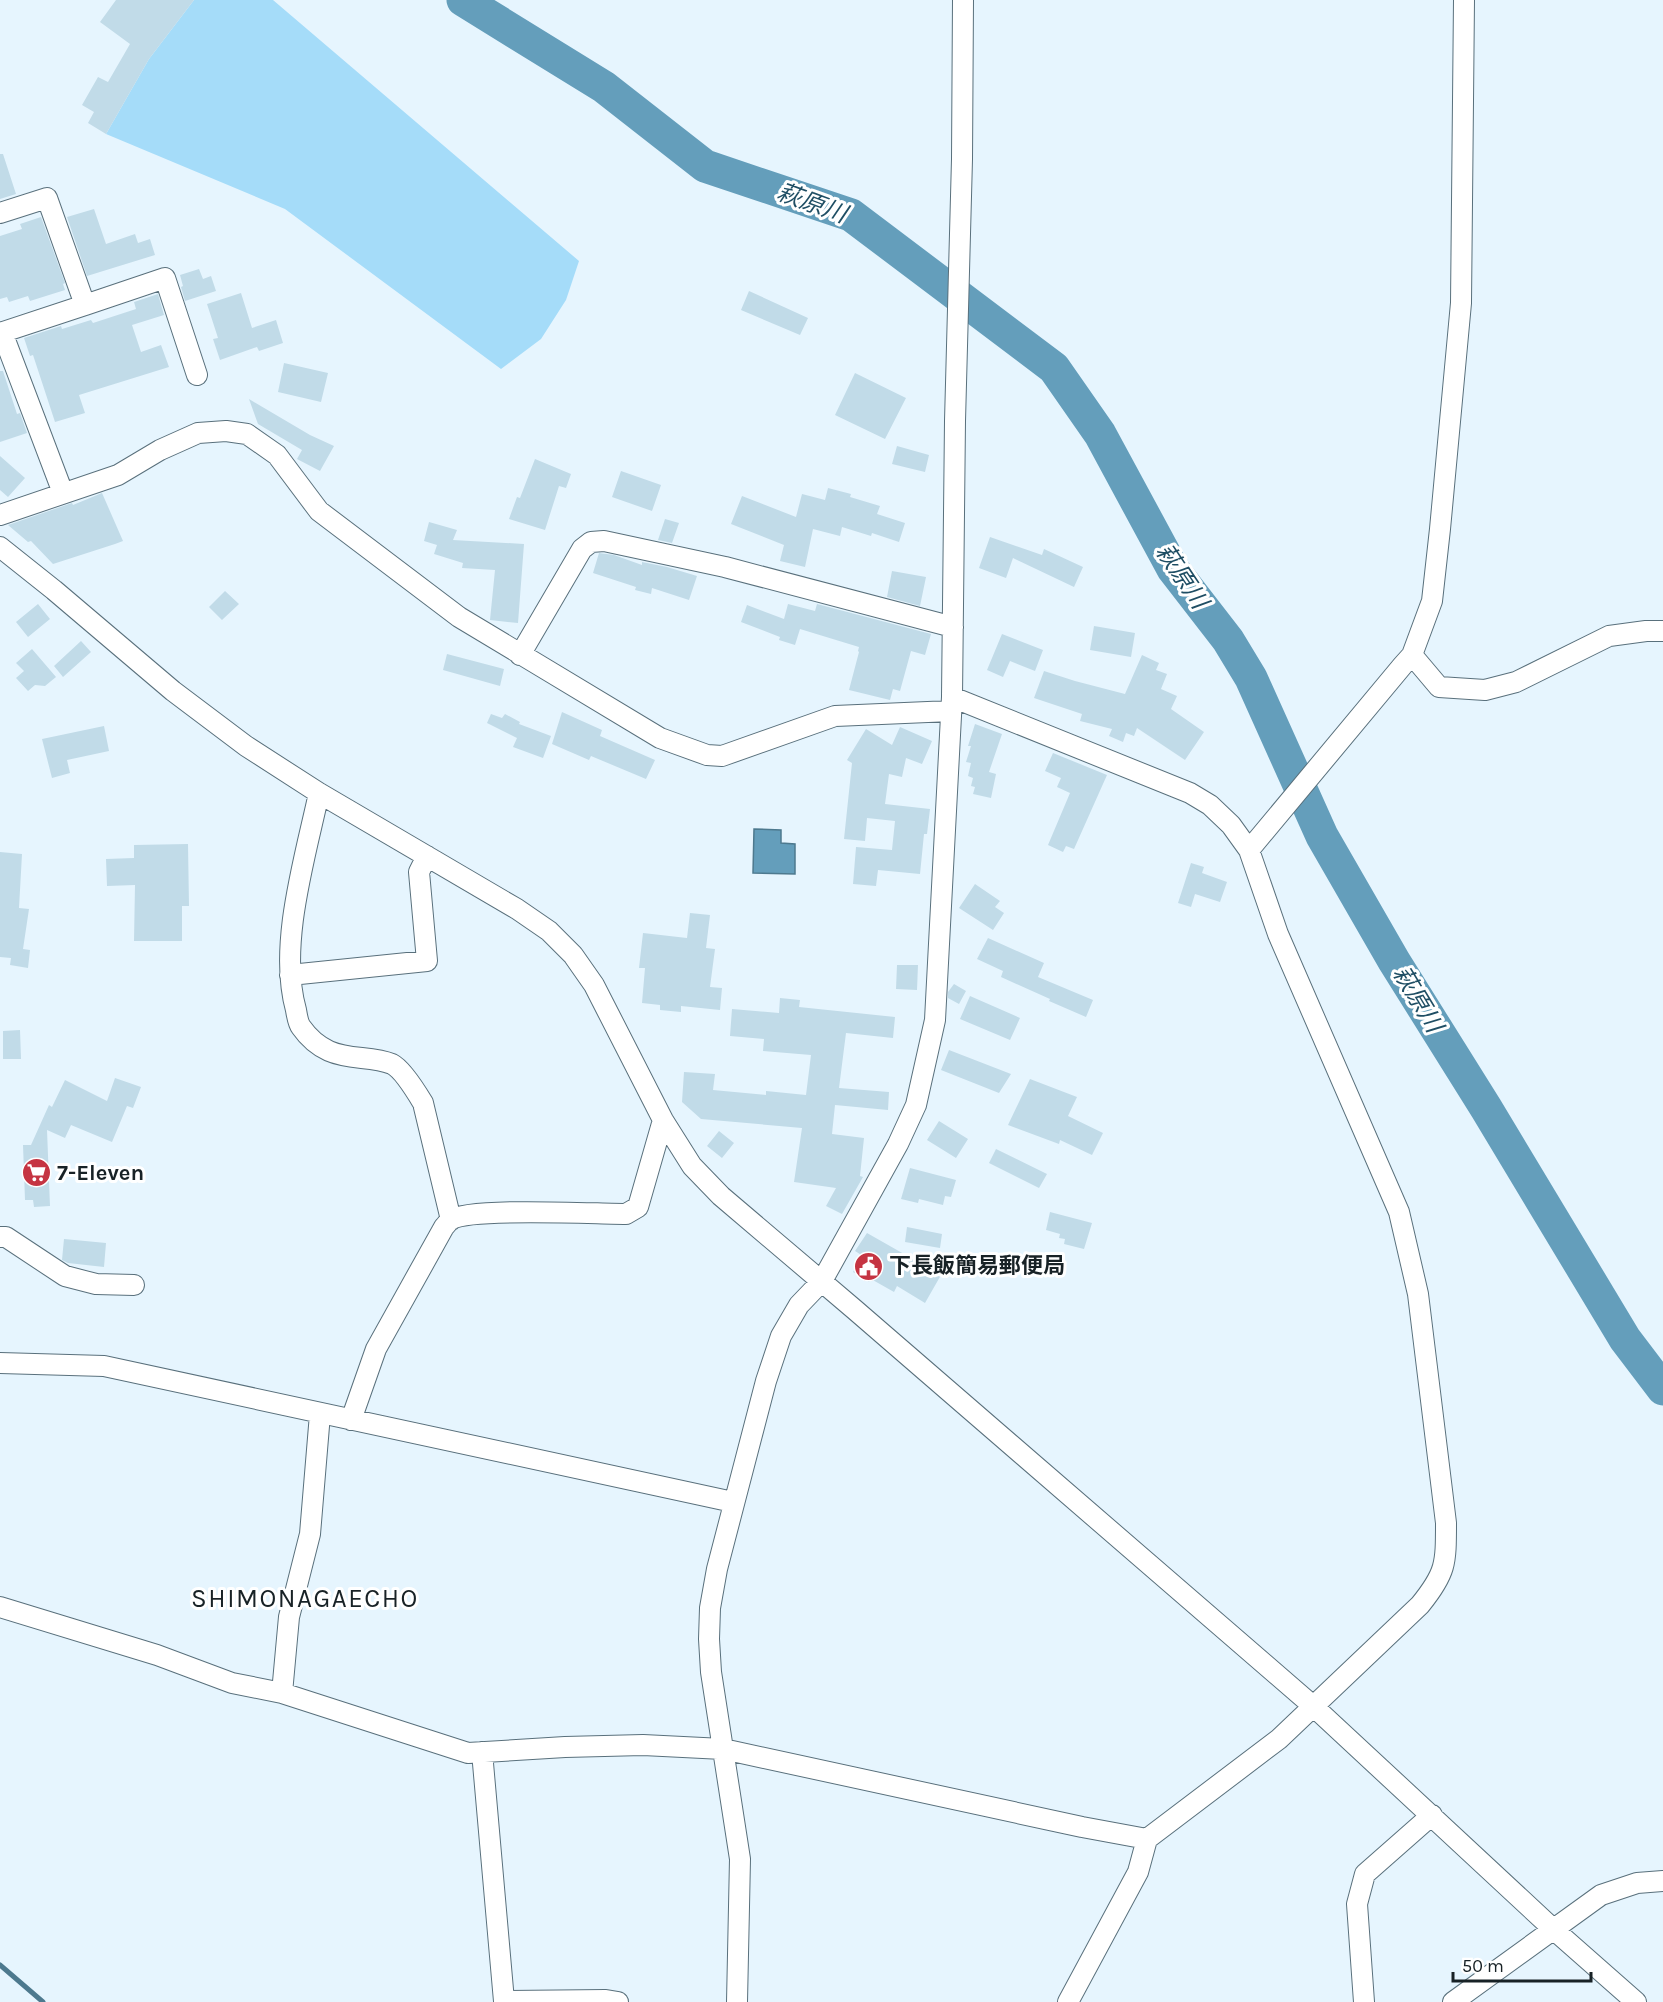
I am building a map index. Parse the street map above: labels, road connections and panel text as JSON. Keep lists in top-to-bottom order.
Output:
{
  "districts": ["SHIMONAGAECHO"],
  "water": ["萩原川"],
  "places": {
    "supermarket": ["7-Eleven"],
    "public building": ["下長飯簡易郵便局"]
  },
  "scale_bar": "50 m"
}
